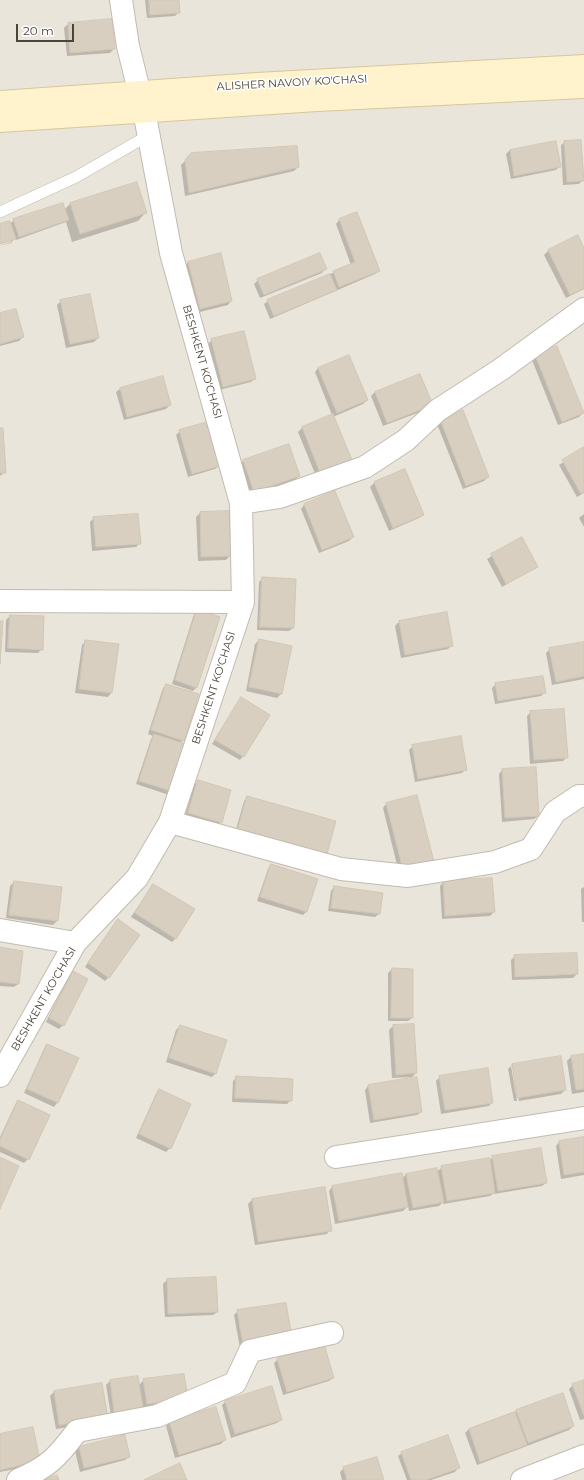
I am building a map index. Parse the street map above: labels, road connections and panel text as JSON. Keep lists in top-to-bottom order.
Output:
{
  "streets": {
    "main road": ["ALISHER NAVOIY KO'CHASI"],
    "street": ["BESHKENT KO'CHASI"]
  },
  "crossings": [
    ["ALISHER NAVOIY KO'CHASI", "BESHKENT KO'CHASI"]
  ],
  "scale_bar": "20 m"
}
